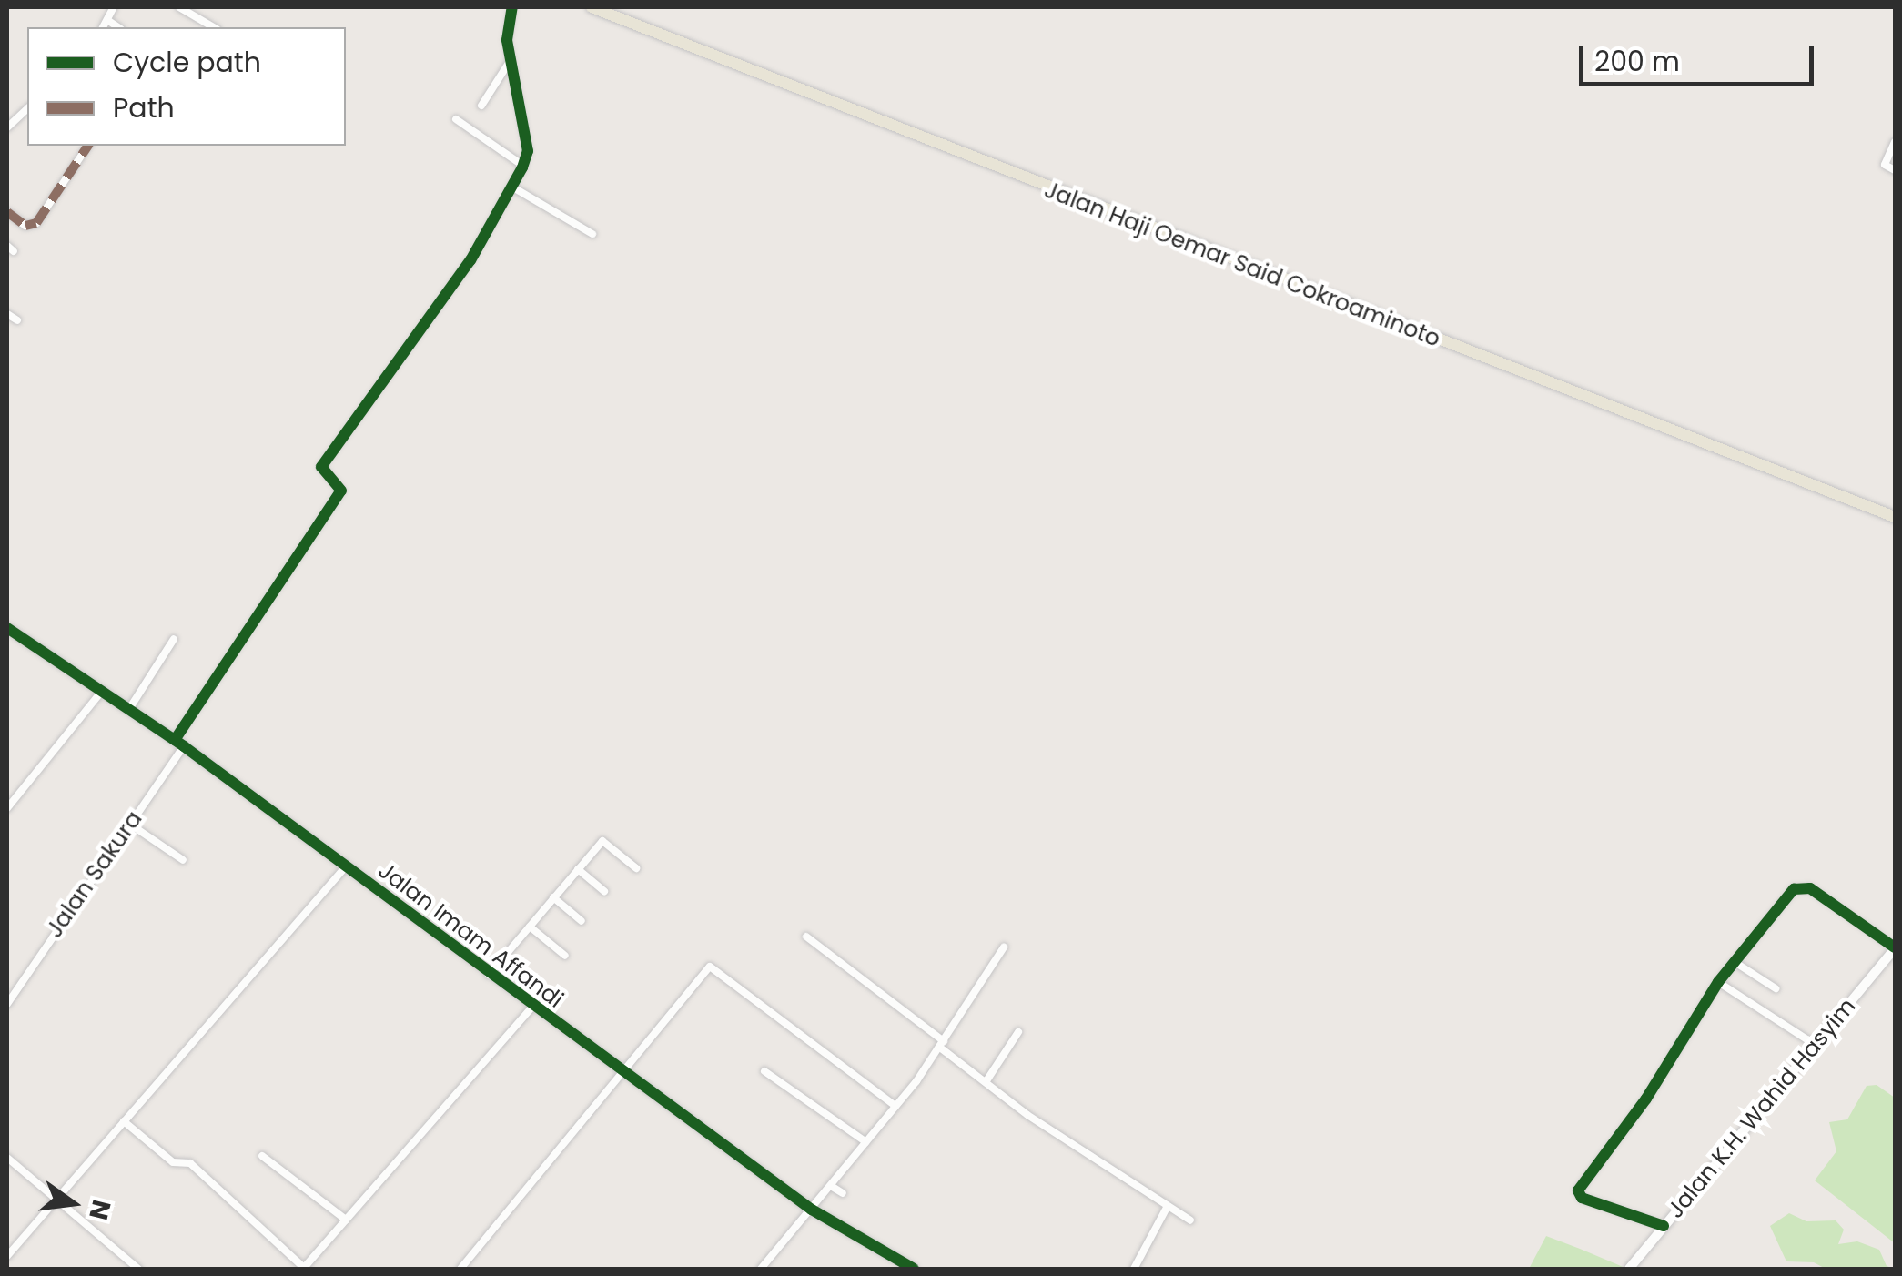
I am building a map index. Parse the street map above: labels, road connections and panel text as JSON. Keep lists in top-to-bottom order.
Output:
{
  "streets": {
    "main road": ["Jalan Haji Oemar Said Cokroaminoto"],
    "street": ["Jalan Sakura", "Jalan Imam Affandi", "Jalan K.H. Wahid Hasyim"]
  },
  "crossings": [
    ["Jalan Sakura", "Jalan Imam Affandi"]
  ],
  "legend": ["Cycle path", "Path"],
  "scale_bar": "200 m",
  "north": "right"
}
